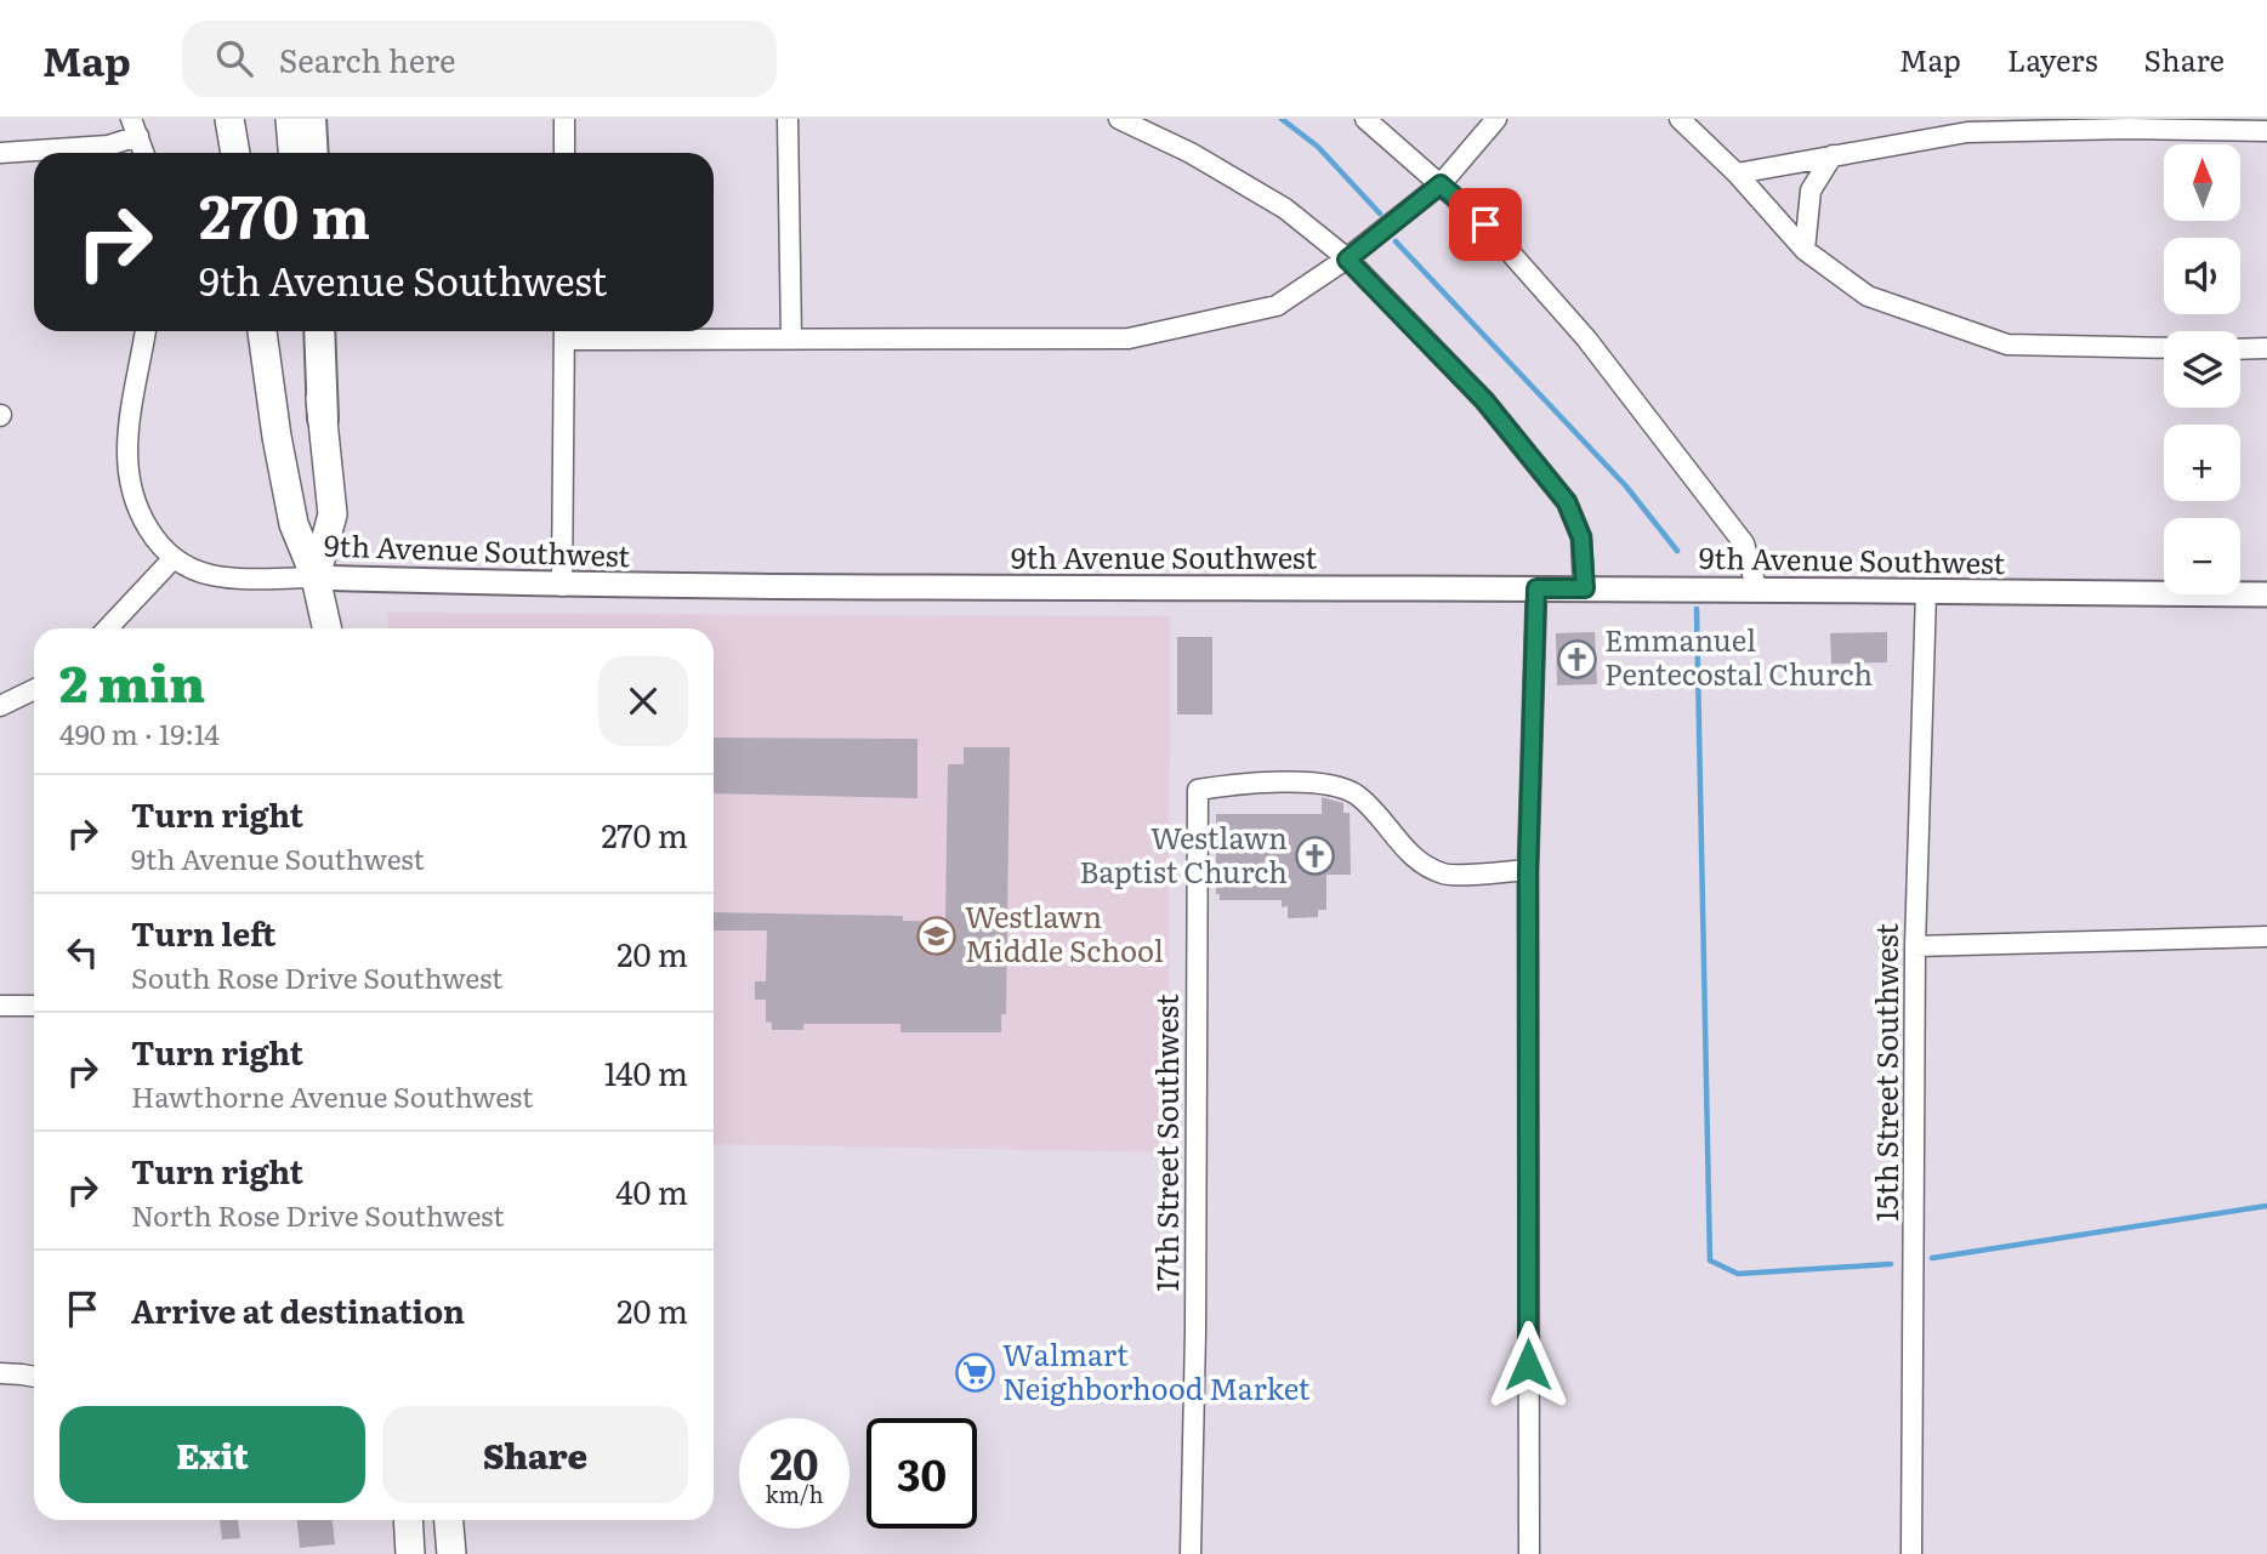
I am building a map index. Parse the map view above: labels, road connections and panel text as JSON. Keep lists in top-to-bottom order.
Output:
{
  "streets": {
    "street": ["9th Avenue Southwest", "15th Street Southwest", "17th Street Southwest"]
  },
  "crossings": [
    ["9th Avenue Southwest", "15th Street Southwest"]
  ],
  "places": {
    "church": ["Emmanuel Pentecostal Church", "Westlawn Baptist Church"],
    "school or university": ["Westlawn Middle School"],
    "supermarket": ["Walmart Neighborhood Market"]
  },
  "north": "top",
  "page": {
    "header": "Map",
    "search": "Search here",
    "nav": ["Map", "Layers", "Share"],
    "map_buttons": ["+", "−"],
    "turn": ["270 m", "9th Avenue Southwest"],
    "heading": ["2 min", "490 m · 19:14"],
    "list": [
      {
        "name": "Turn right",
        "note": "9th Avenue Southwest",
        "value": "270 m"
      },
      {
        "name": "Turn left",
        "note": "South Rose Drive Southwest",
        "value": "20 m"
      },
      {
        "name": "Turn right",
        "note": "Hawthorne Avenue Southwest",
        "value": "140 m"
      },
      {
        "name": "Turn right",
        "note": "North Rose Drive Southwest",
        "value": "40 m"
      },
      {
        "name": "Arrive at destination",
        "value": "20 m"
      }
    ],
    "buttons": ["Exit", "Share"],
    "speed": "20 km/h",
    "limit": "30"
  }
}
